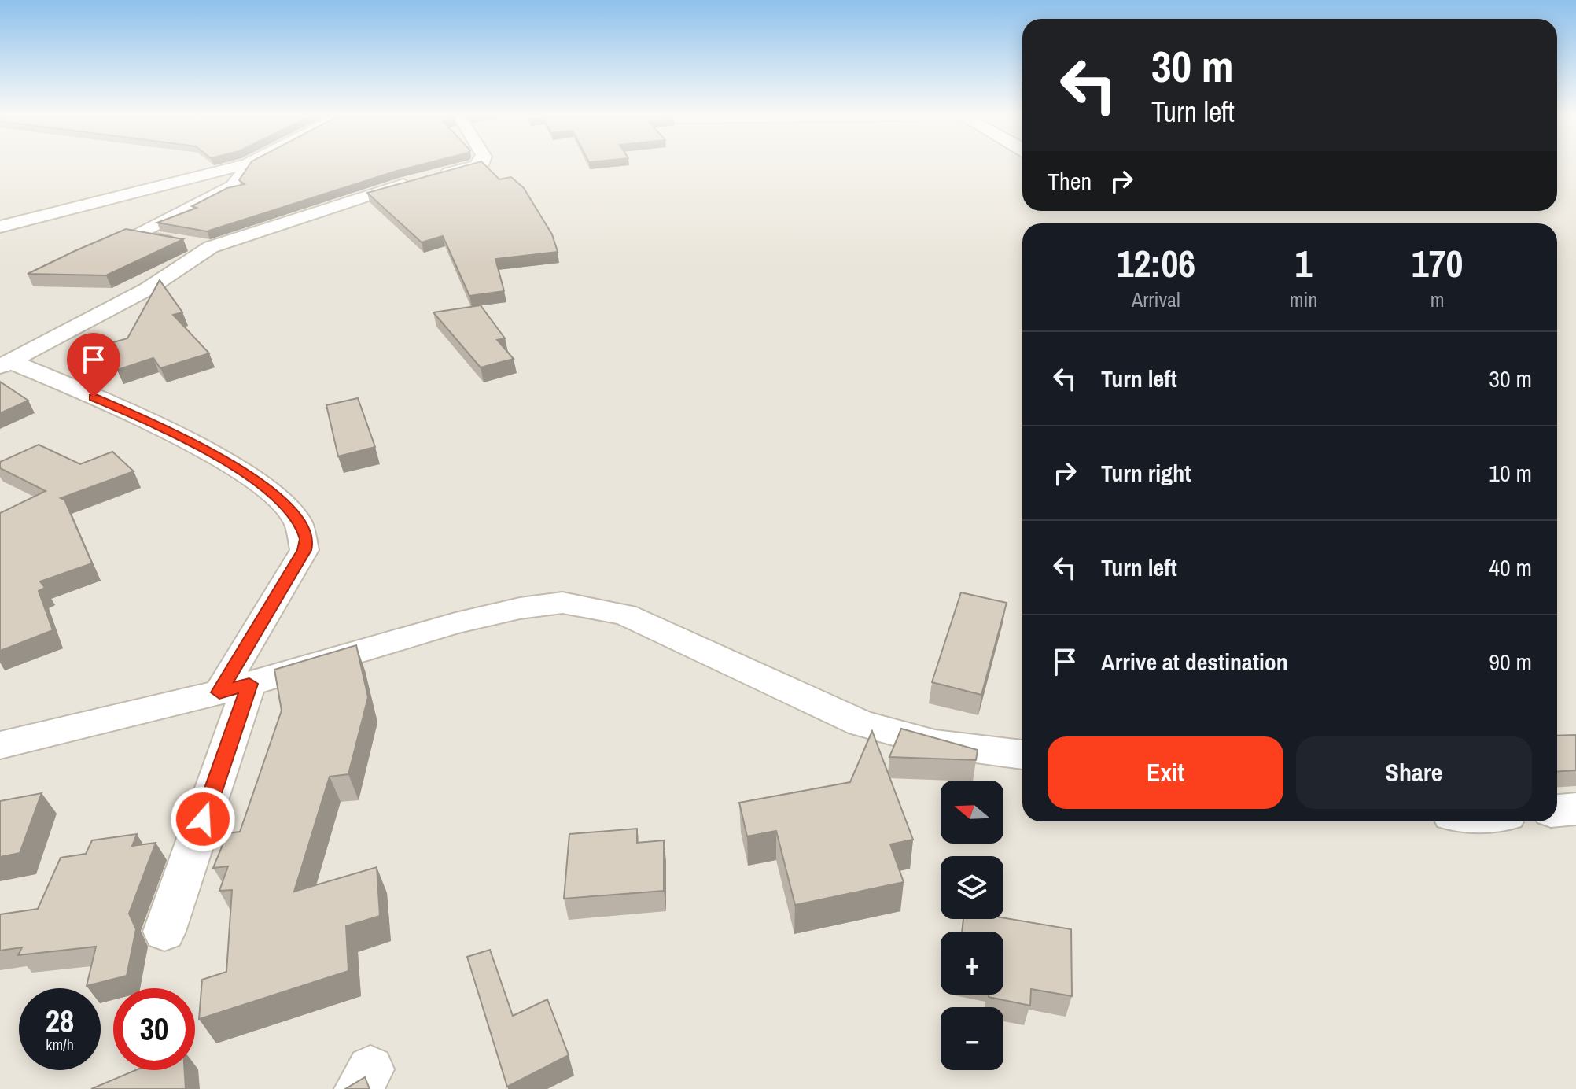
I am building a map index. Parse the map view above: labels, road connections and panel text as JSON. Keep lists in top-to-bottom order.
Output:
{
  "north": "left",
  "page": {
    "turn": ["30 m", "Turn left"],
    "then": "Then",
    "eta": [
      "12:06",
      "Arrival",
      "1",
      "min",
      "170",
      "m"
    ],
    "list": [
      {
        "name": "Turn left",
        "value": "30 m"
      },
      {
        "name": "Turn right",
        "value": "10 m"
      },
      {
        "name": "Turn left",
        "value": "40 m"
      },
      {
        "name": "Arrive at destination",
        "value": "90 m"
      }
    ],
    "buttons": ["Exit", "Share"],
    "map_buttons": ["+", "−"],
    "speed": "28 km/h",
    "limit": "30"
  }
}
